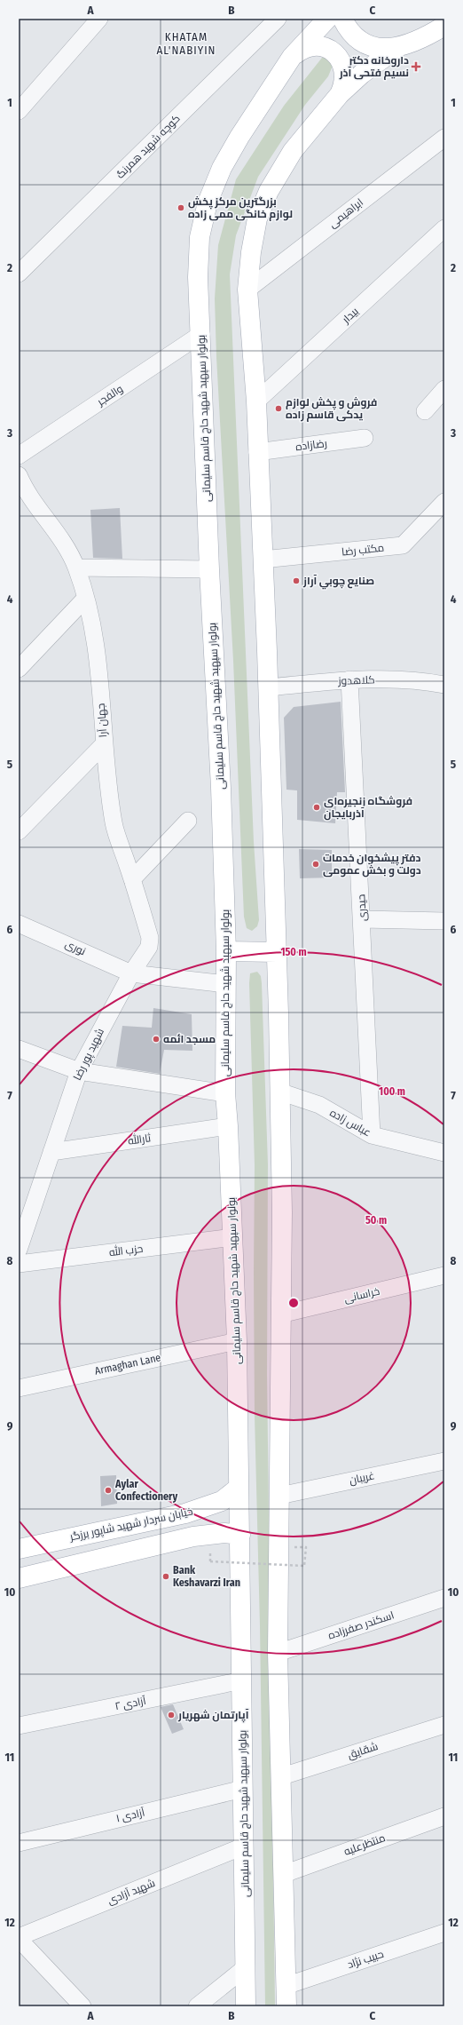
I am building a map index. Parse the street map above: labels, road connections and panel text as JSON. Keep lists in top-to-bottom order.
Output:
{
  "streets": {
    "main road": ["بولوار سپهبد شهید حاج قاسم سلیمانی", "خیابان سردار شهید شاپور برزگر"],
    "street": [
      "کوچه شهید همرنگ",
      "ابراهیمی",
      "بیدار",
      "والفجر",
      "رضازاده",
      "مکتب رضا",
      "کلاهدوز",
      "جهان آرا",
      "حیدری",
      "نوری",
      "شهید پور رضا",
      "عباس زاده",
      "ثارالله",
      "حزب الله",
      "خراسانی",
      "Armaghan Lane",
      "غریبان",
      "اسکندر صفرزاده",
      "آزادی ۲",
      "شقایق",
      "آزادی ۱",
      "منتظرعلیه",
      "شهید آزادی",
      "حبیب نژاد"
    ]
  },
  "crossings": [
    ["والفجر", "بولوار سپهبد شهید حاج قاسم سلیمانی"],
    ["بولوار سپهبد شهید حاج قاسم سلیمانی", "ثارالله"],
    ["بولوار سپهبد شهید حاج قاسم سلیمانی", "حزب الله"],
    ["بولوار سپهبد شهید حاج قاسم سلیمانی", "Armaghan Lane"],
    ["بولوار سپهبد شهید حاج قاسم سلیمانی", "خیابان سردار شهید شاپور برزگر"],
    ["بولوار سپهبد شهید حاج قاسم سلیمانی", "آزادی ۲"],
    ["بولوار سپهبد شهید حاج قاسم سلیمانی", "آزادی ۱"],
    ["بولوار سپهبد شهید حاج قاسم سلیمانی", "شهید آزادی"],
    ["کلاهدوز", "حیدری"],
    ["جهان آرا", "نوری"],
    ["جهان آرا", "شهید پور رضا"],
    ["حیدری", "عباس زاده"],
    ["نوری", "شهید پور رضا"],
    ["شهید پور رضا", "ثارالله"]
  ],
  "districts": ["KHATAM AL'NABIYIN"],
  "places": {
    "health": ["داروخانه دکتر نسیم فتحی آذر"],
    "other": [
      "بزرگترین مرکز پخش لوازم خانگی ممی زاده",
      "فروش و پخش لوازم یدکی قاسم زاده",
      "صنايع چوبي آراز",
      "فروشگاه زنجیره‌ای آذربایجان",
      "دفتر پیشخوان خدمات دولت و بخش عمومی",
      "مسجد ائمه",
      "Aylar Confectionery",
      "Bank Keshavarzi Iran",
      "آپارتمان شهریار"
    ]
  },
  "grid": {
    "columns": ["A", "B", "C"],
    "rows": [
      "1",
      "2",
      "3",
      "4",
      "5",
      "6",
      "7",
      "8",
      "9",
      "10",
      "11",
      "12"
    ]
  },
  "rings": ["150 m", "100 m", "50 m"]
}
